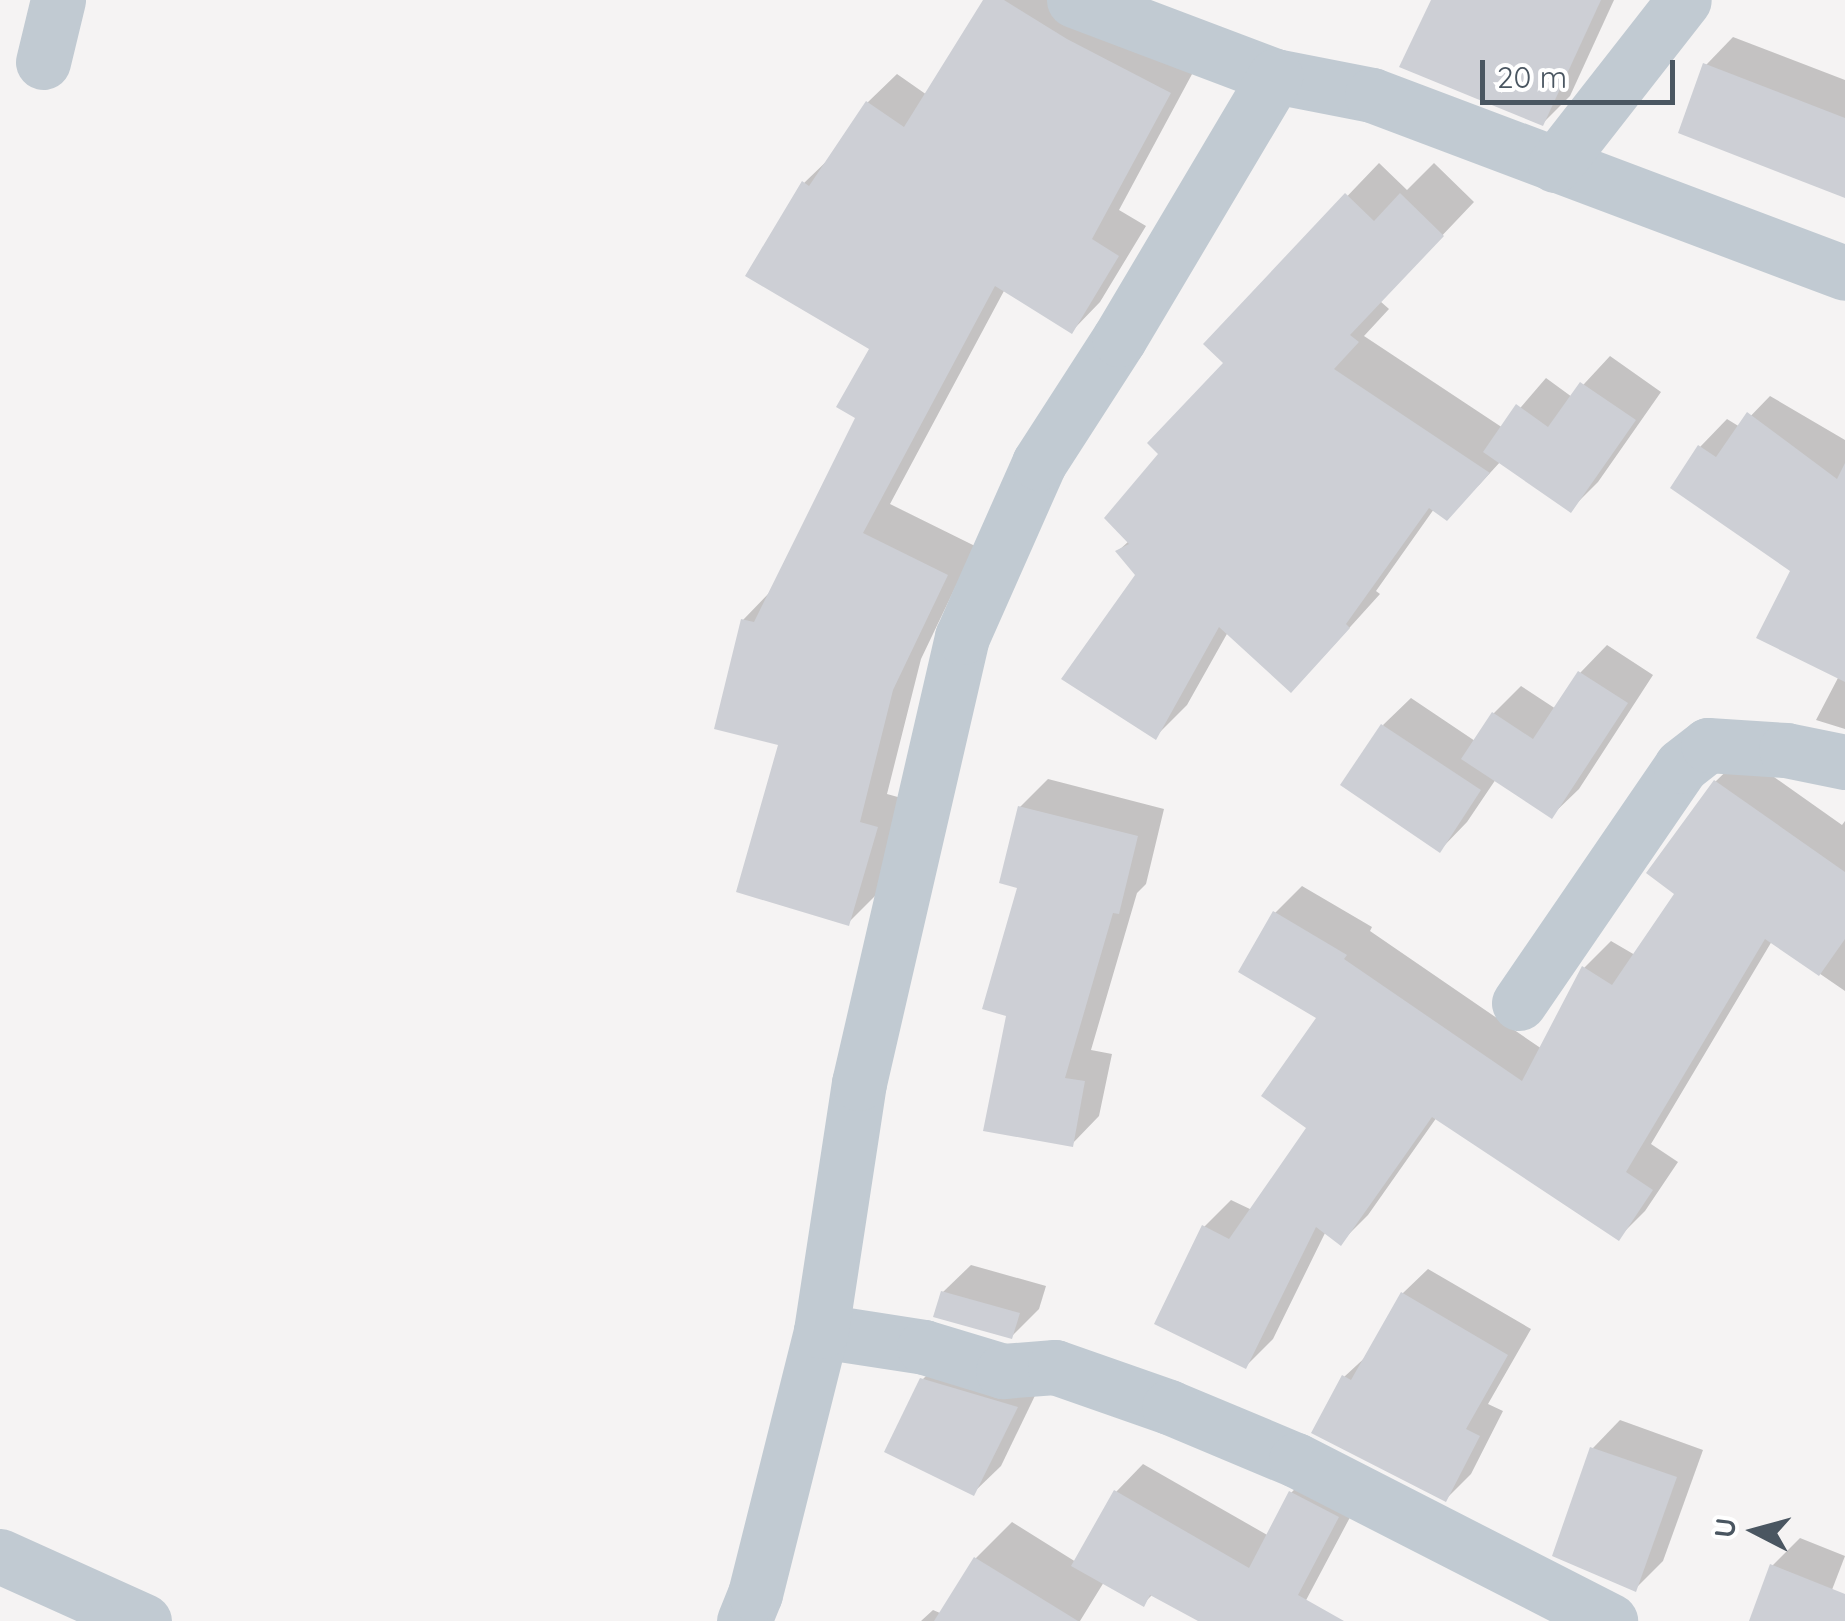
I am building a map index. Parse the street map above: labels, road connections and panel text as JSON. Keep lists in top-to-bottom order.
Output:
{
  "scale_bar": "20 m",
  "north": "left"
}
